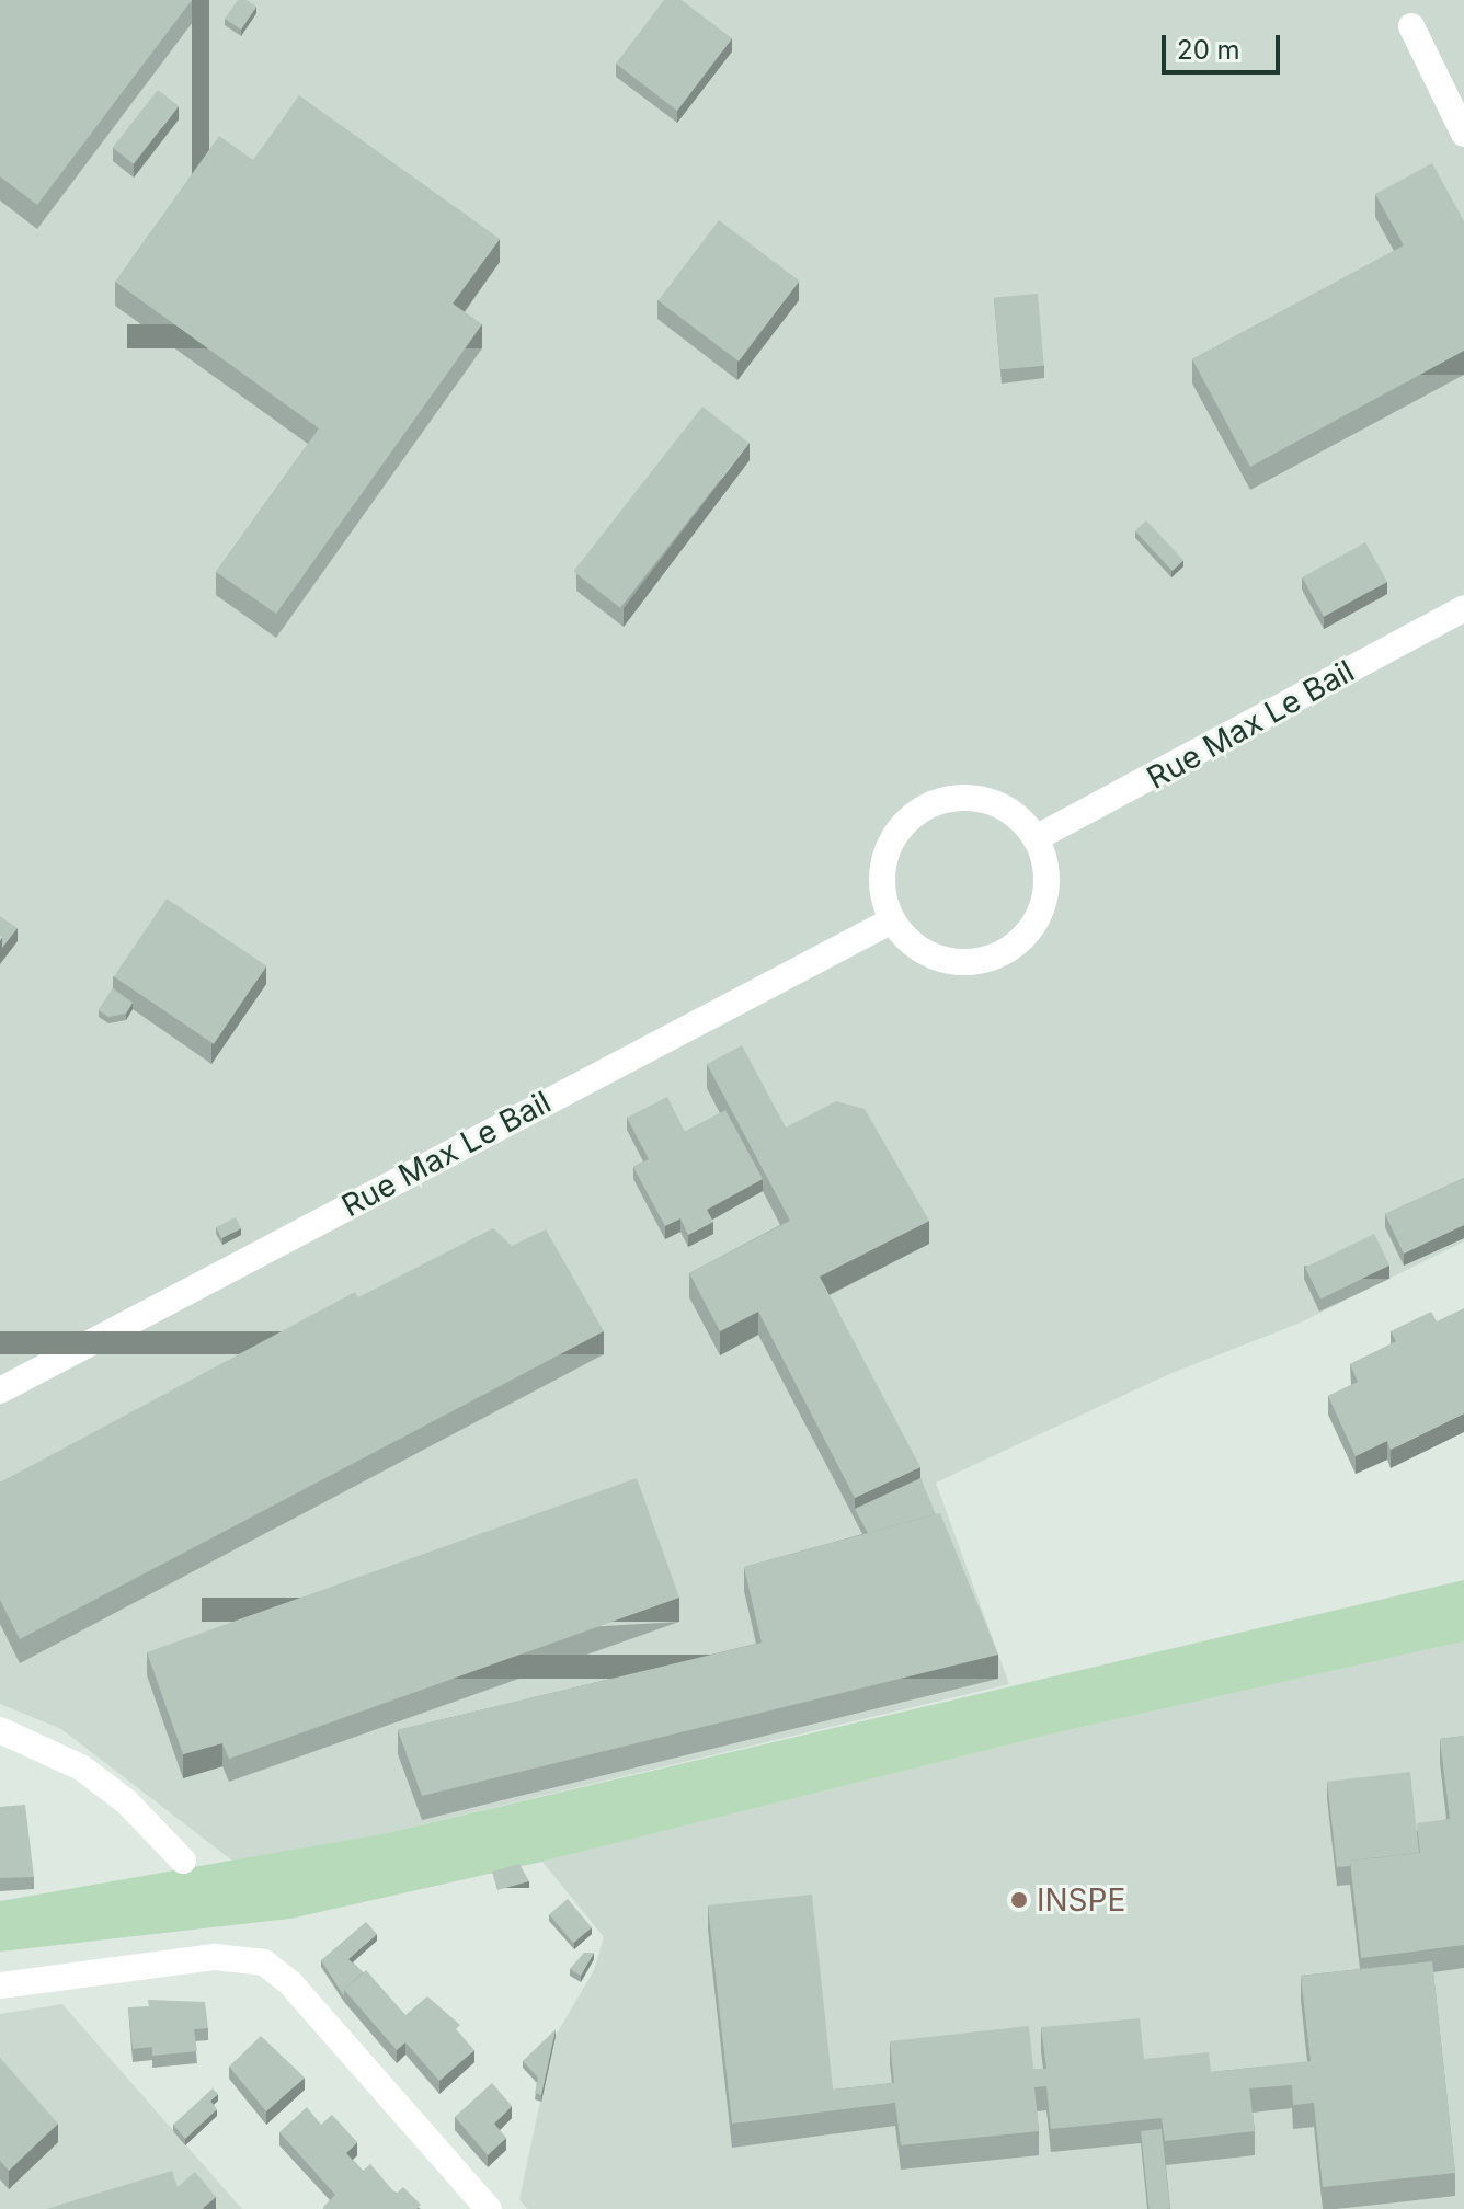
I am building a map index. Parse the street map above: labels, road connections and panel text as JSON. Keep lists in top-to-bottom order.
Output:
{
  "streets": {
    "street": ["Rue Max Le Bail"]
  },
  "places": ["INSPE"],
  "scale_bar": "20 m"
}
